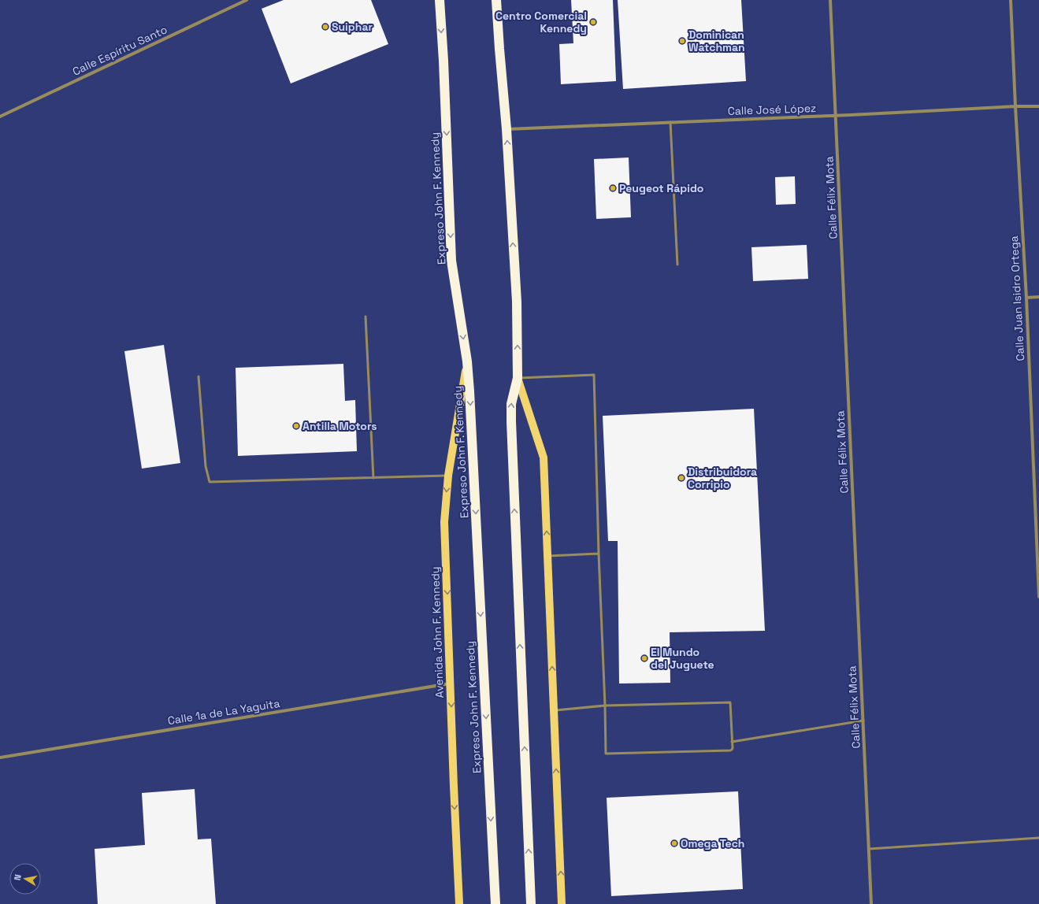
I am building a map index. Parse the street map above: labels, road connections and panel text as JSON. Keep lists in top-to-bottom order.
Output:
{
  "streets": {
    "highway": ["Expreso John F. Kennedy"],
    "main road": ["Avenida John F. Kennedy"],
    "street": [
      "Calle Espíritu Santo",
      "Calle José López",
      "Calle Félix Mota",
      "Calle Juan Isidro Ortega",
      "Calle 1a de La Yaguita"
    ]
  },
  "crossings": [
    ["Calle José López", "Calle Félix Mota"],
    ["Calle José López", "Calle Juan Isidro Ortega"],
    ["Expreso John F. Kennedy", "Avenida John F. Kennedy"],
    ["Avenida John F. Kennedy", "Calle 1a de La Yaguita"]
  ],
  "one_way": ["Avenida John F. Kennedy"],
  "places": [
    "Centro Comercial Kennedy",
    "Suiphar",
    "Dominican Watchman",
    "Peugeot Rápido",
    "Antilla Motors",
    "Distribuidora Corripio",
    "El Mundo del Juguete",
    "Omega Tech"
  ],
  "north": "left"
}
